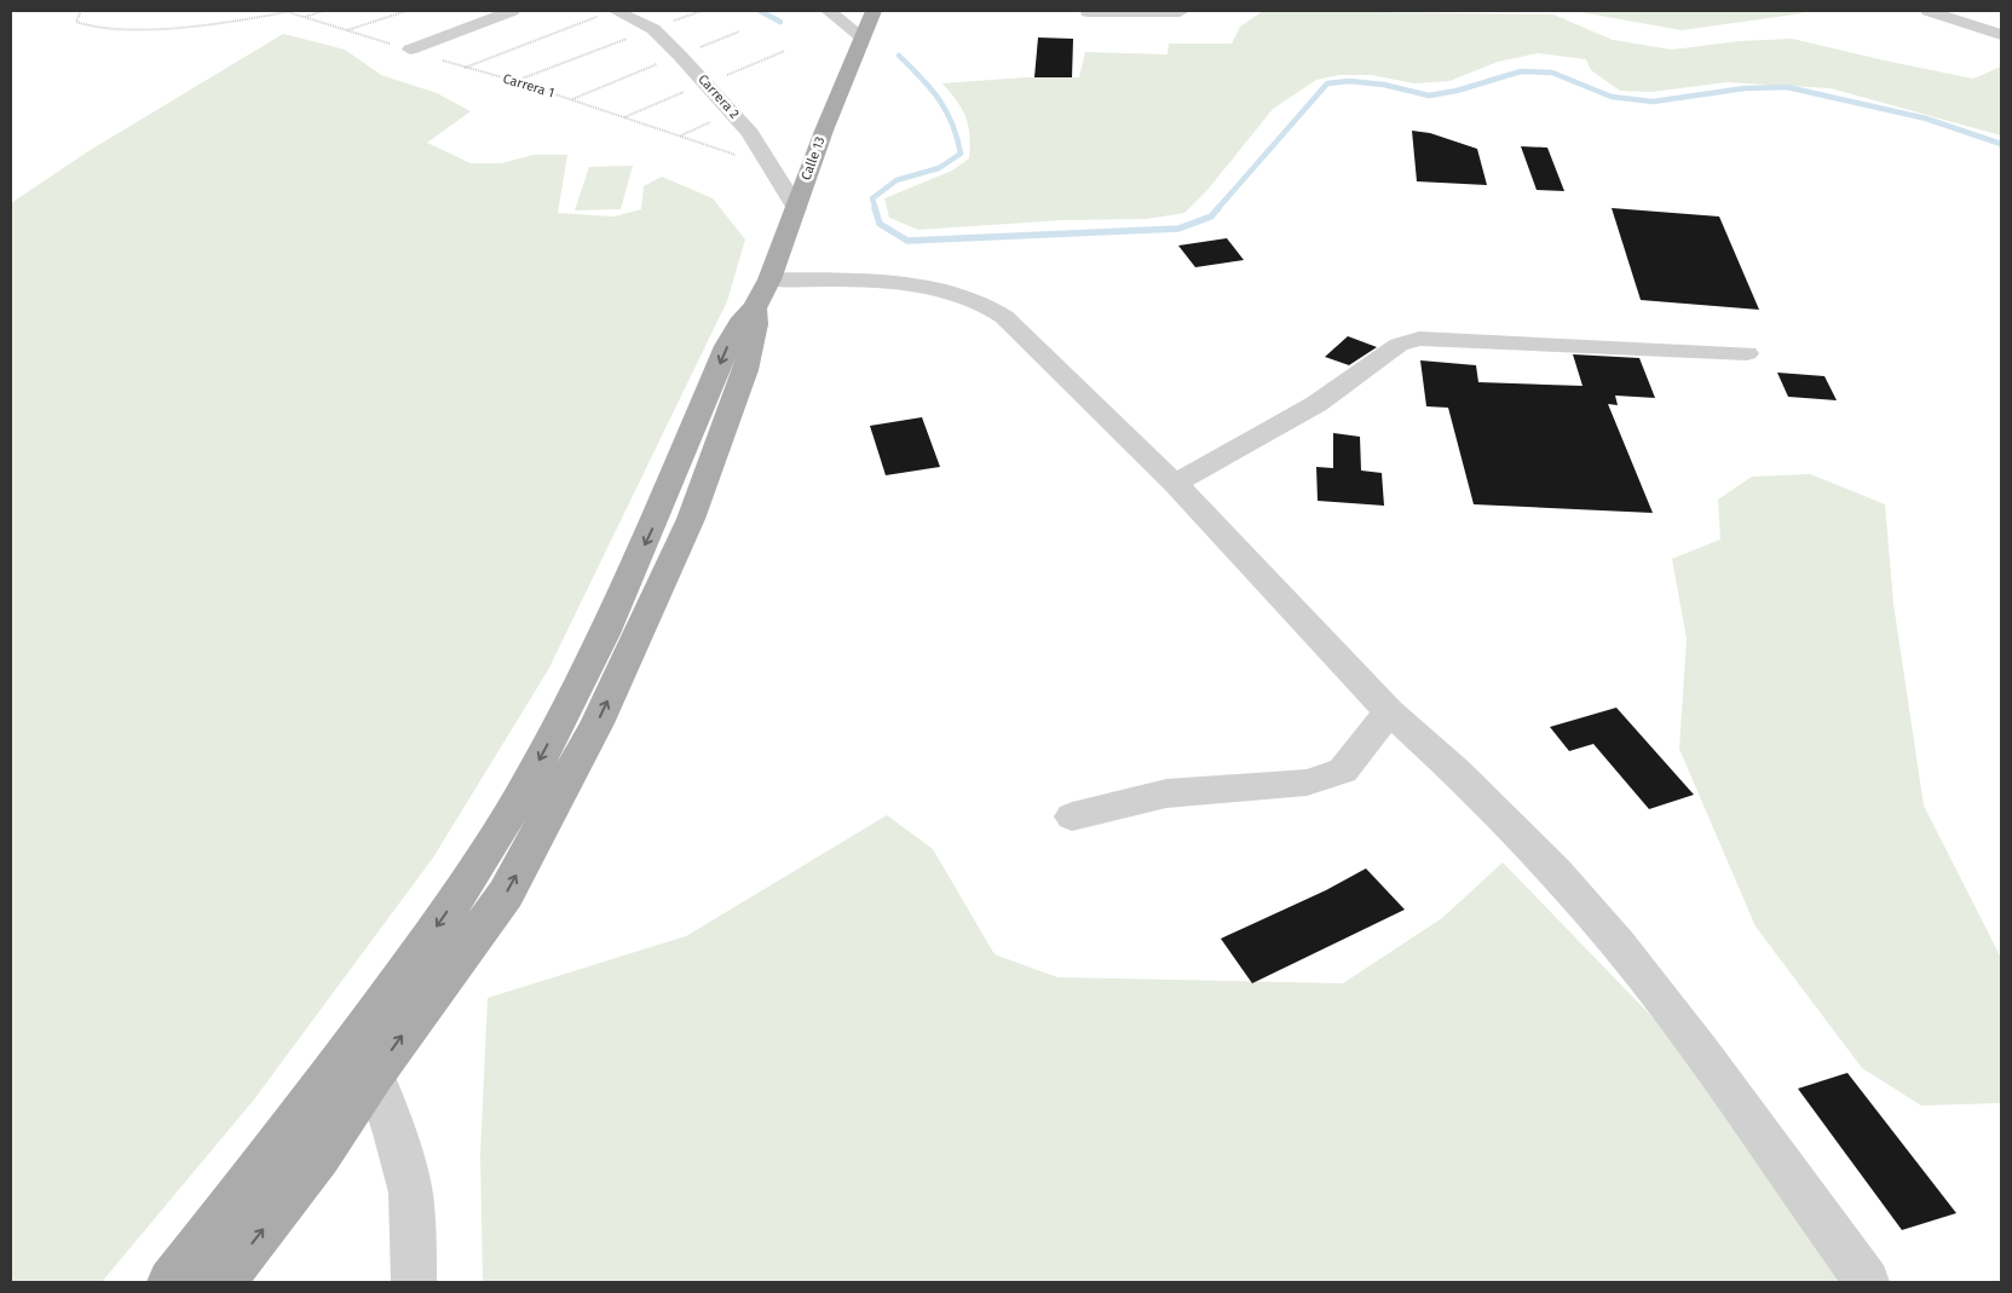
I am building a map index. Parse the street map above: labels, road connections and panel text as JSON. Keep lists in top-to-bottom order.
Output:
{
  "streets": {
    "main road": ["Calle 13"],
    "street": ["Carrera 2"],
    "path": ["Carrera 1"]
  },
  "crossings": [
    ["Carrera 1", "Carrera 2"],
    ["Carrera 2", "Calle 13"]
  ]
}
